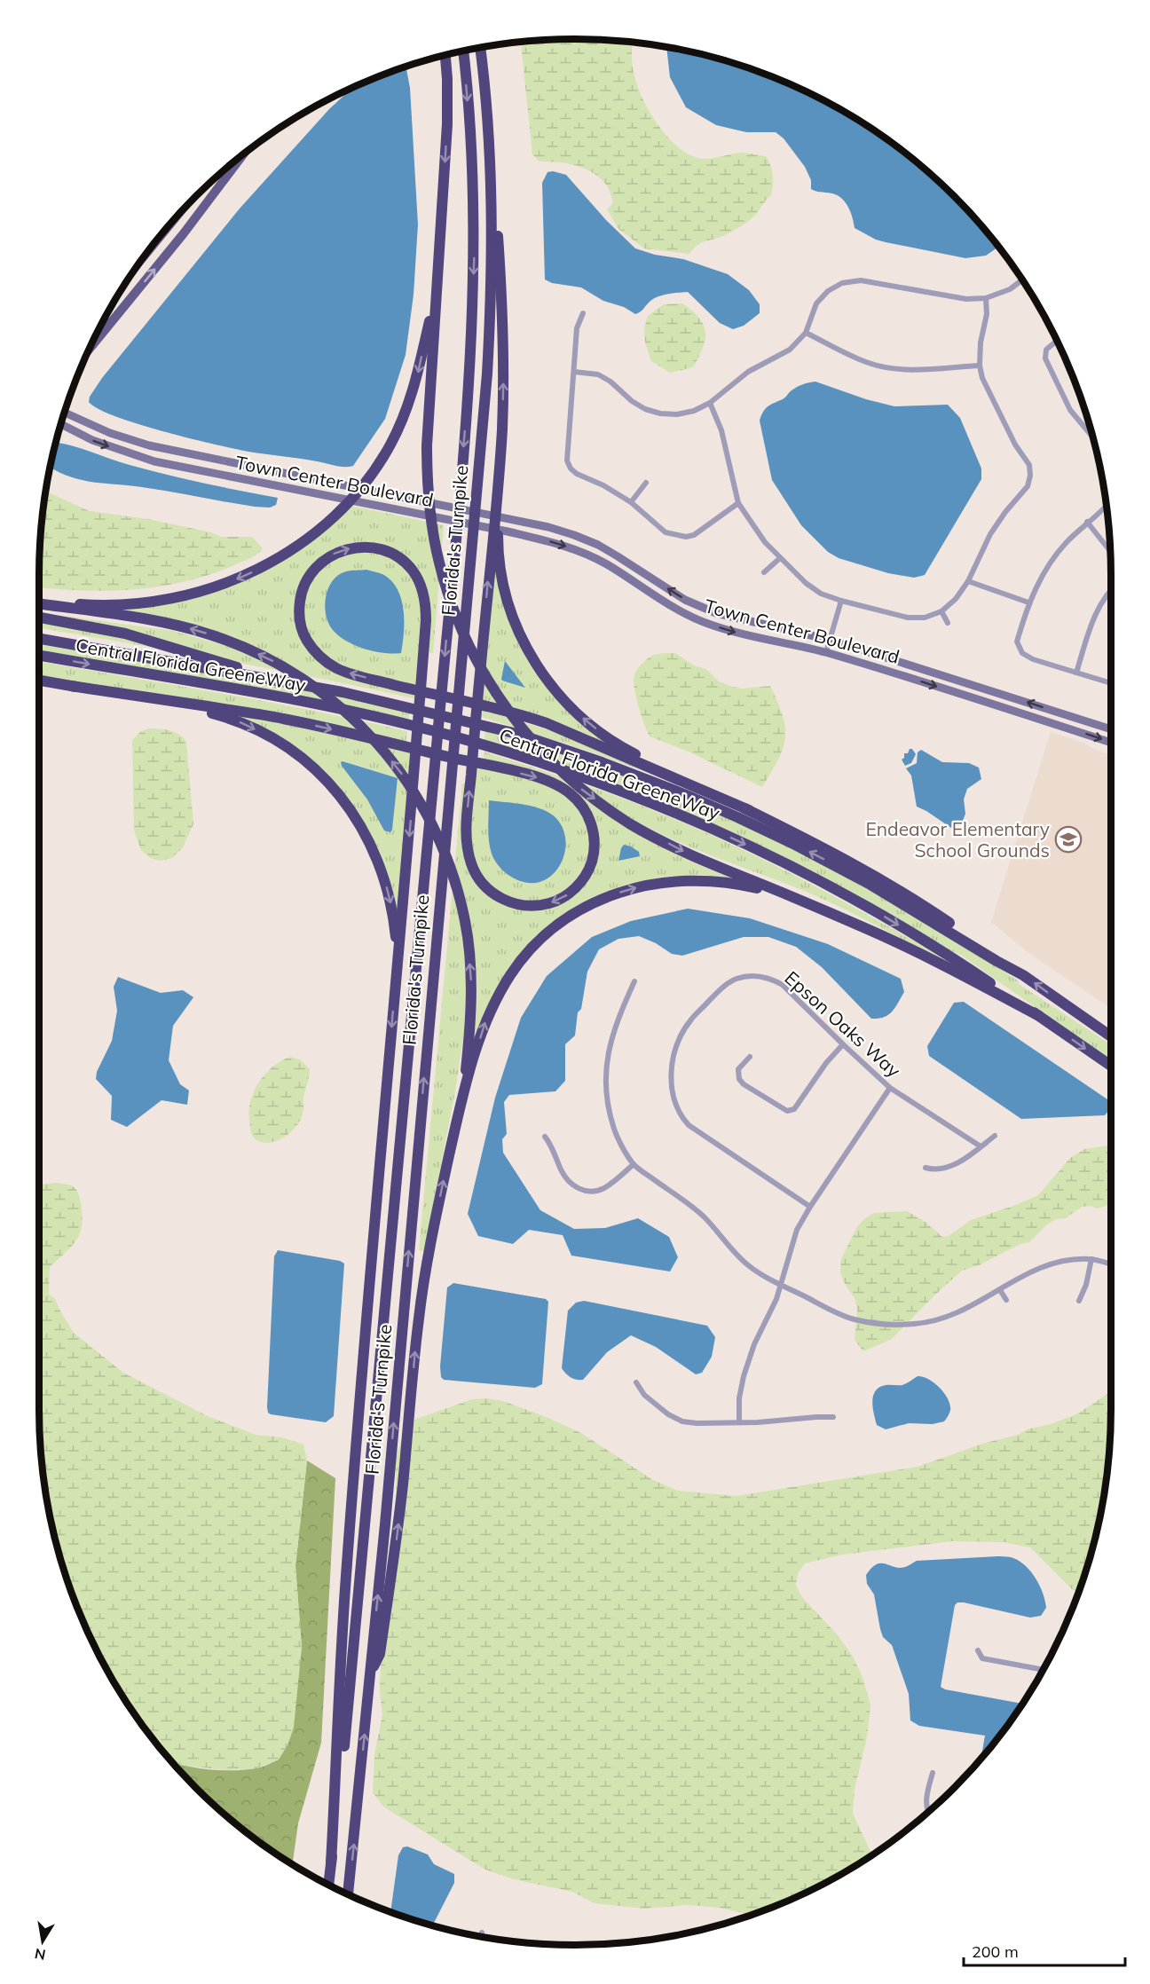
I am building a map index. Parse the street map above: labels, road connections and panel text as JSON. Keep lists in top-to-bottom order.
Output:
{
  "streets": {
    "highway": ["Florida's Turnpike", "Central Florida GreeneWay"],
    "main road": ["Town Center Boulevard"],
    "street": ["Epson Oaks Way"]
  },
  "places": {
    "school or university": ["Endeavor Elementary School Grounds"]
  },
  "scale_bar": "200 m",
  "north": "bottom"
}
